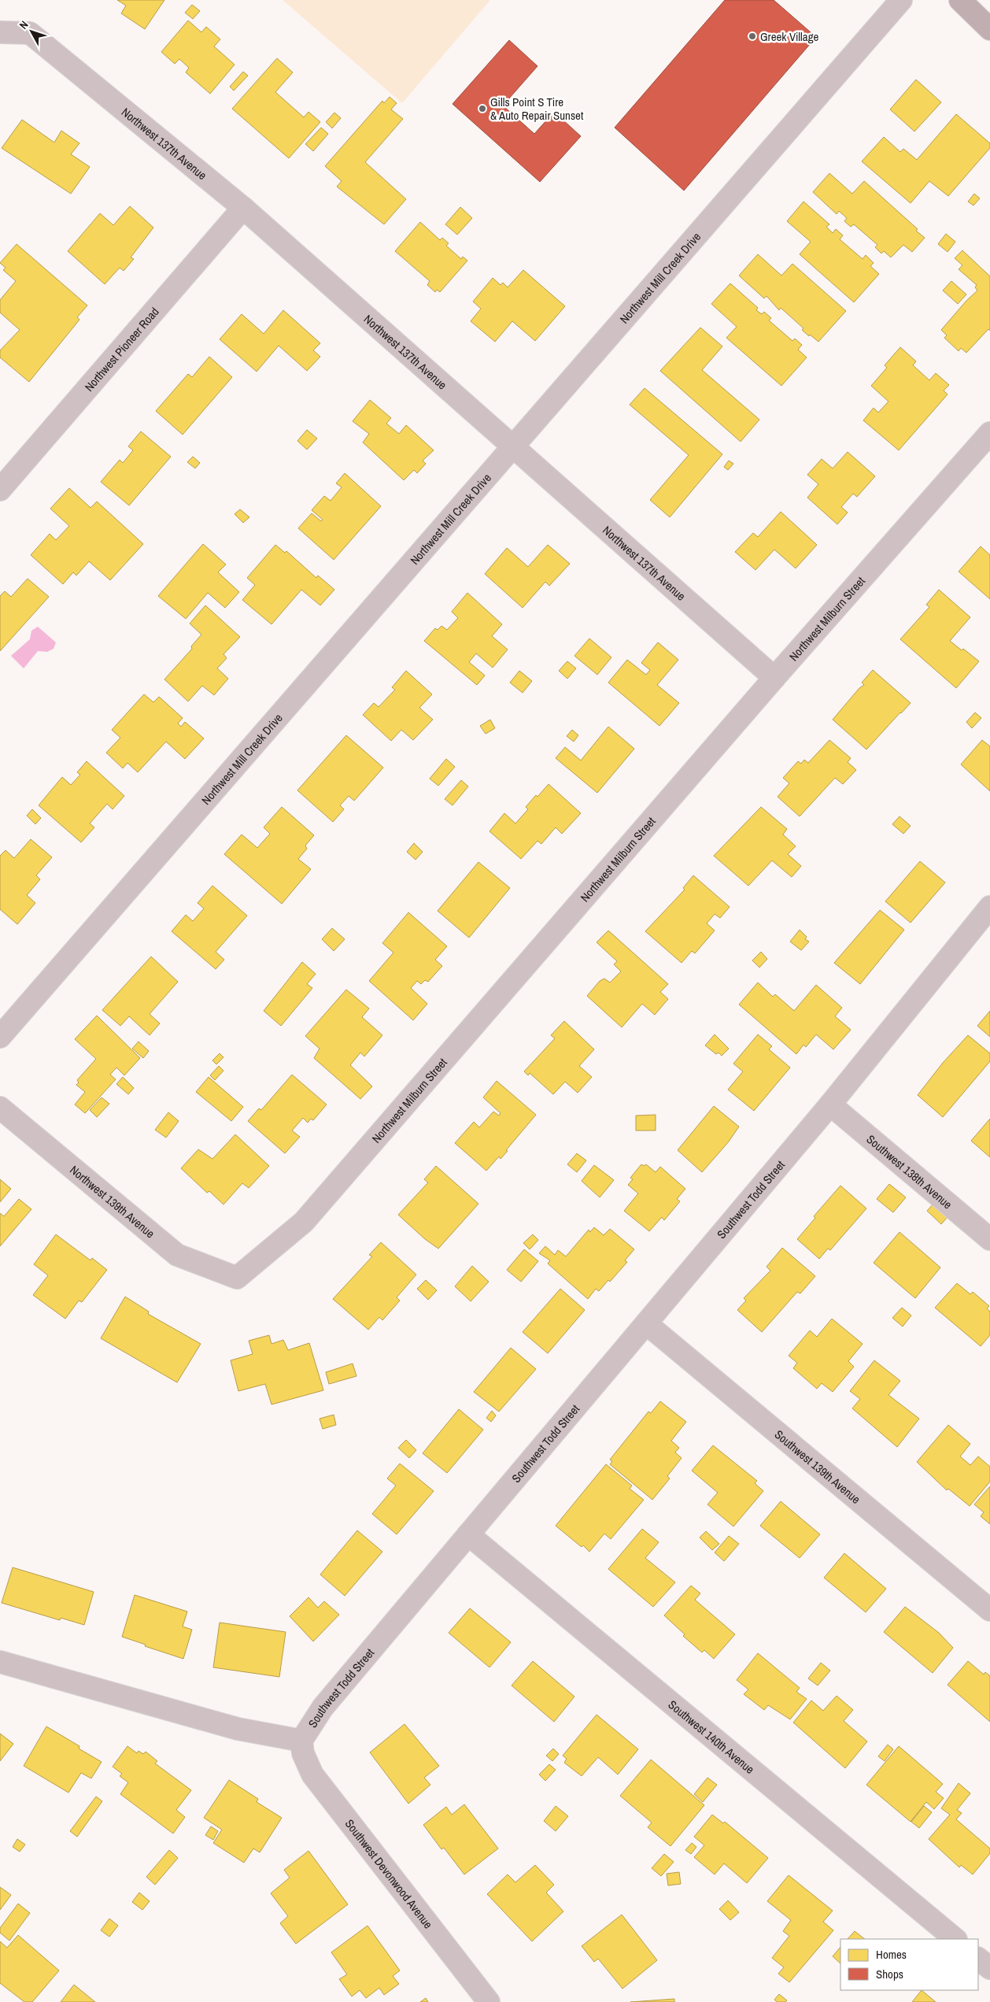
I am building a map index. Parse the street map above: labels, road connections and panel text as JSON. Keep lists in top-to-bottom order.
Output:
{
  "streets": {
    "street": [
      "Northwest 137th Avenue",
      "Northwest Mill Creek Drive",
      "Northwest Pioneer Road",
      "Northwest Milburn Street",
      "Southwest 138th Avenue",
      "Southwest Todd Street",
      "Northwest 139th Avenue",
      "Southwest 139th Avenue",
      "Southwest 140th Avenue",
      "Southwest Devonwood Avenue"
    ]
  },
  "crossings": [
    ["Northwest 137th Avenue", "Northwest Mill Creek Drive"],
    ["Northwest 137th Avenue", "Northwest Pioneer Road"],
    ["Northwest 137th Avenue", "Northwest Milburn Street"],
    ["Northwest Milburn Street", "Northwest 139th Avenue"],
    ["Southwest 138th Avenue", "Southwest Todd Street"],
    ["Southwest Todd Street", "Southwest 139th Avenue"],
    ["Southwest Todd Street", "Southwest 140th Avenue"],
    ["Southwest Todd Street", "Southwest Devonwood Avenue"]
  ],
  "places": ["Greek Village", "Gills Point S Tire & Auto Repair Sunset"],
  "legend": ["Homes", "Shops"],
  "north": "top left"
}
